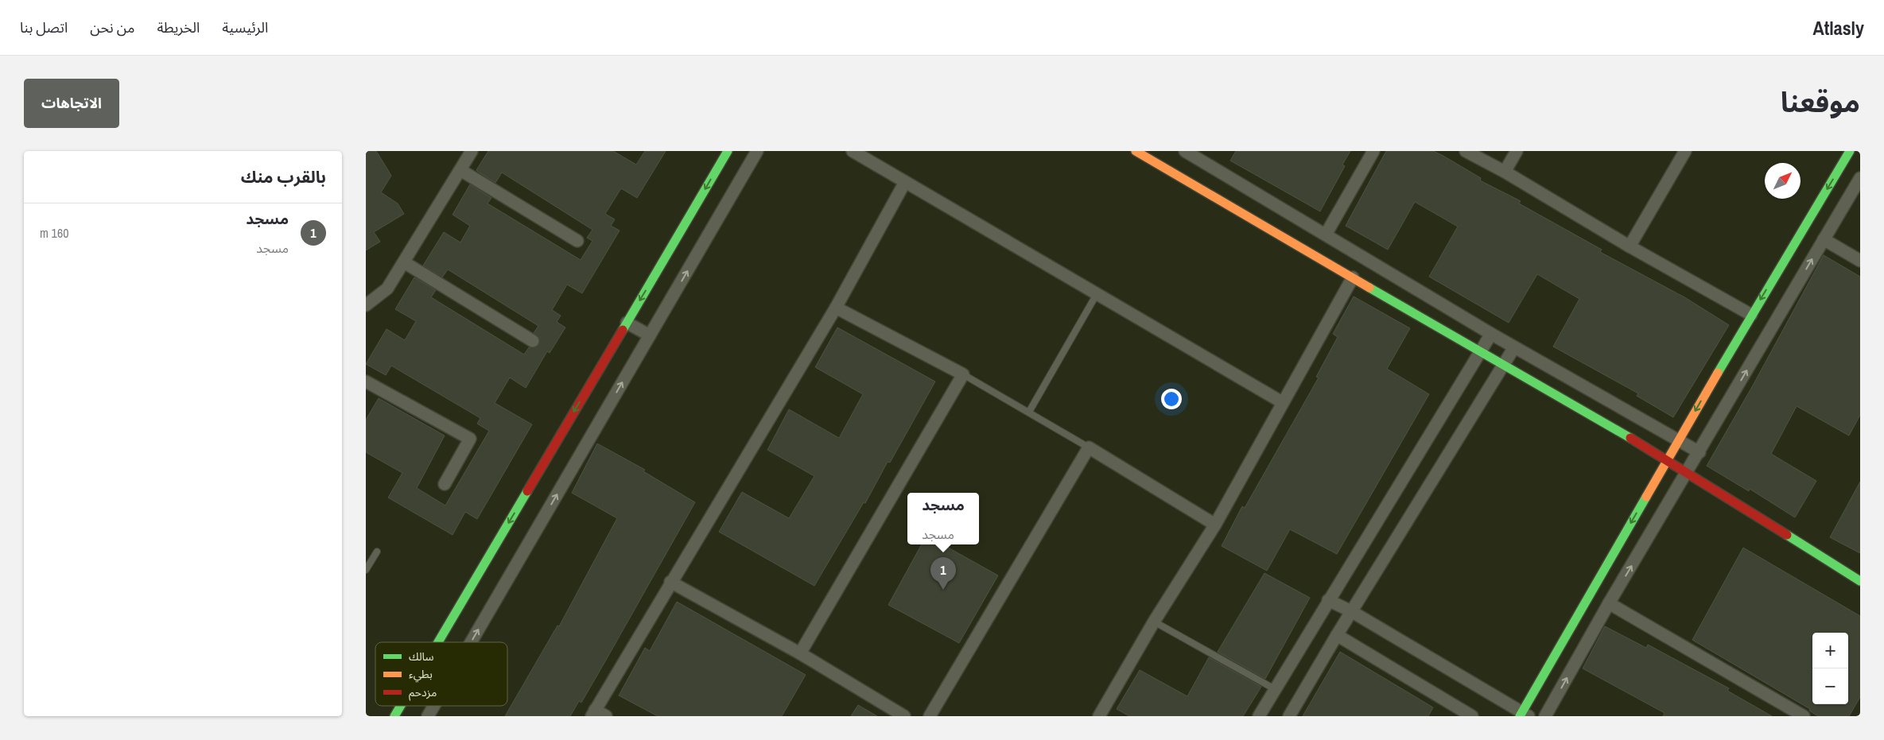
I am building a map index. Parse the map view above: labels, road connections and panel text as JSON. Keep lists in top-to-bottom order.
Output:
{
  "legend": ["سالك", "بطيء", "مزدحم"],
  "north": "top right",
  "page": {
    "header": "Atlasly",
    "nav": [
      "الرئيسية",
      "الخريطة",
      "من نحن",
      "اتصل بنا"
    ],
    "title": "موقعنا",
    "buttons": "الاتجاهات",
    "heading": "بالقرب منك",
    "list": [
      {
        "mark": "1",
        "name": "مسجد",
        "note": "مسجد",
        "value": "160 m"
      }
    ],
    "popup": ["مسجد", "مسجد"],
    "pins": "1",
    "map_buttons": ["+", "−"]
  }
}
